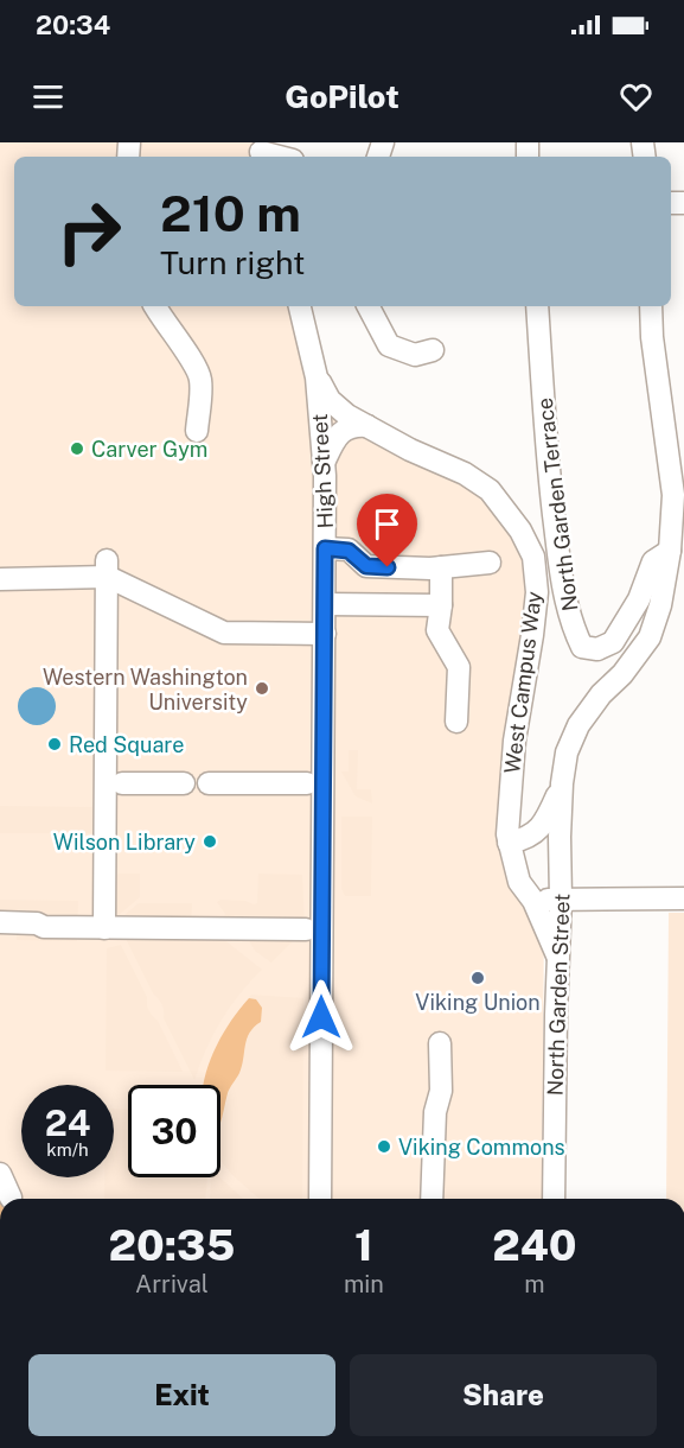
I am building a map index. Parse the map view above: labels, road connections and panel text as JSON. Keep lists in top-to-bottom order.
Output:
{
  "streets": {
    "street": [
      "High Street",
      "North Garden Terrace",
      "West Campus Way",
      "North Garden Street"
    ]
  },
  "crossings": [
    ["High Street", "West Campus Way"],
    ["North Garden Terrace", "North Garden Street"],
    ["West Campus Way", "North Garden Street"]
  ],
  "places": [
    "Carver Gym",
    "Western Washington University",
    "Red Square",
    "Wilson Library",
    "Viking Union",
    "Viking Commons"
  ],
  "page": {
    "status": "20:34",
    "header": "GoPilot",
    "turn": ["210 m", "Turn right"],
    "speed": "24 km/h",
    "limit": "30",
    "eta": [
      "20:35",
      "Arrival",
      "1",
      "min",
      "240",
      "m"
    ],
    "buttons": ["Exit", "Share"]
  }
}
